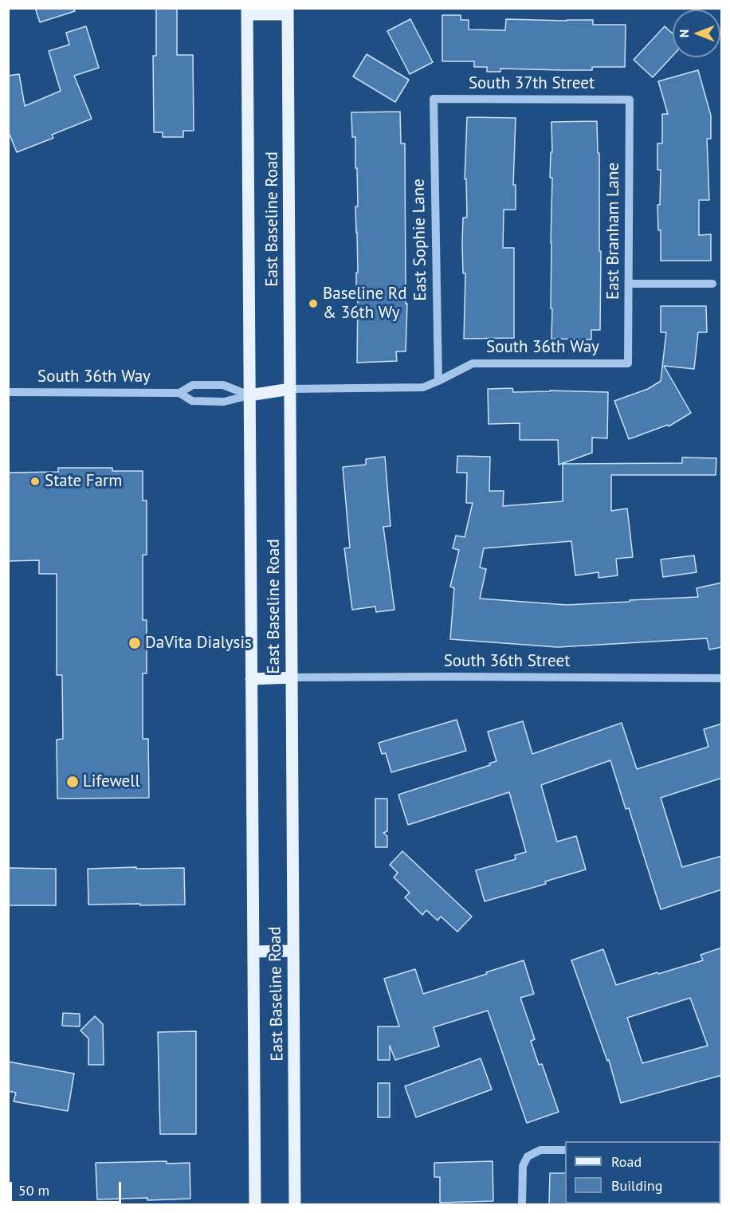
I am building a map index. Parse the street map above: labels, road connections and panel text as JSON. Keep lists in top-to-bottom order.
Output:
{
  "streets": {
    "main road": ["East Baseline Road"],
    "street": [
      "South 37th Street",
      "East Branham Lane",
      "East Sophie Lane",
      "South 36th Way",
      "South 36th Street"
    ]
  },
  "crossings": [
    ["South 37th Street", "East Branham Lane"],
    ["South 37th Street", "East Sophie Lane"],
    ["East Baseline Road", "South 36th Way"],
    ["East Baseline Road", "South 36th Street"],
    ["East Branham Lane", "South 36th Way"],
    ["East Sophie Lane", "South 36th Way"]
  ],
  "places": [
    "Baseline Rd & 36th Wy",
    "State Farm",
    "DaVita Dialysis",
    "Lifewell"
  ],
  "legend": ["Road", "Building"],
  "scale_bar": "50 m",
  "north": "left"
}
